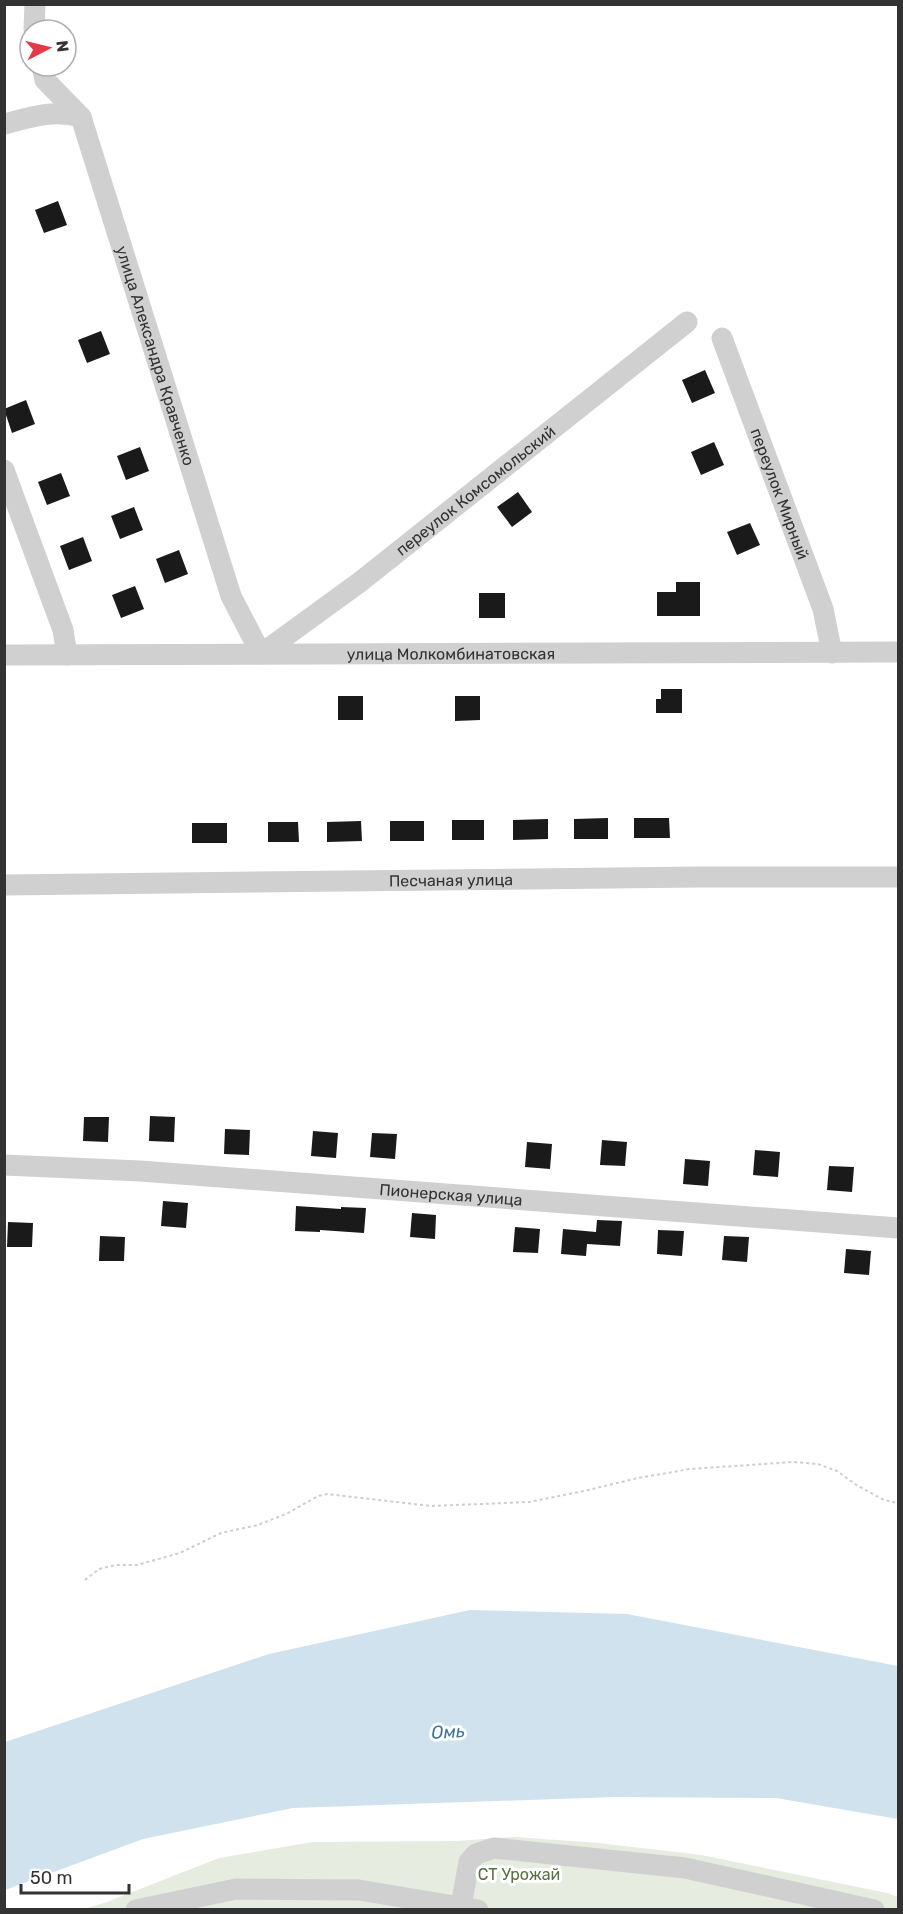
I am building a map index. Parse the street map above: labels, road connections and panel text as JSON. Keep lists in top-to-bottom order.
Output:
{
  "streets": {
    "street": [
      "улица Александра Кравченко",
      "переулок Комсомольский",
      "переулок Мирный",
      "улица Молкомбинатовская",
      "Песчаная улица",
      "Пионерская улица"
    ]
  },
  "crossings": [
    ["улица Александра Кравченко", "переулок Комсомольский"],
    ["улица Александра Кравченко", "улица Молкомбинатовская"],
    ["переулок Комсомольский", "улица Молкомбинатовская"],
    ["переулок Мирный", "улица Молкомбинатовская"]
  ],
  "water": ["Омь"],
  "parks": ["СТ Урожай"],
  "scale_bar": "50 m",
  "north": "right"
}
